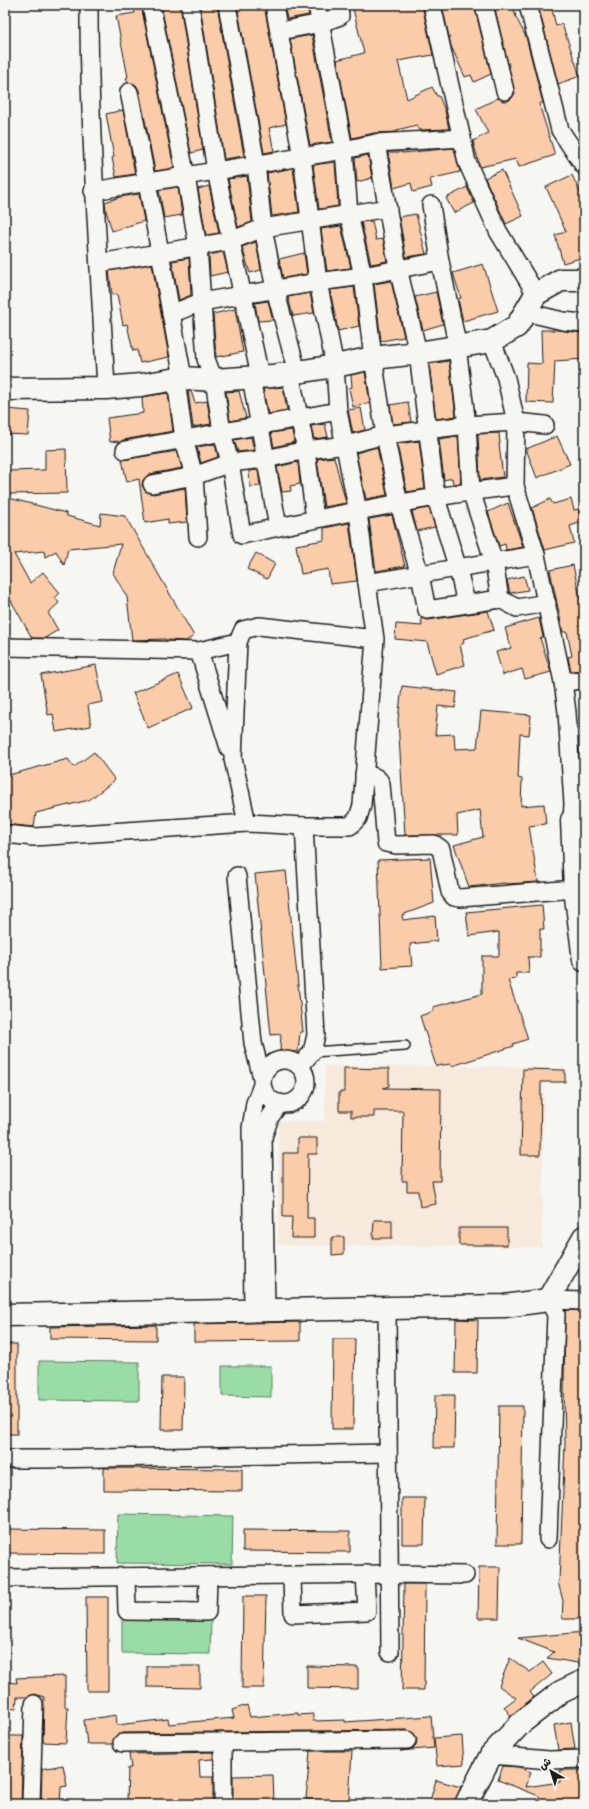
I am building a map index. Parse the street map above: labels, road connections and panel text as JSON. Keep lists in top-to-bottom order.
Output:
{
  "north": "top left"
}
